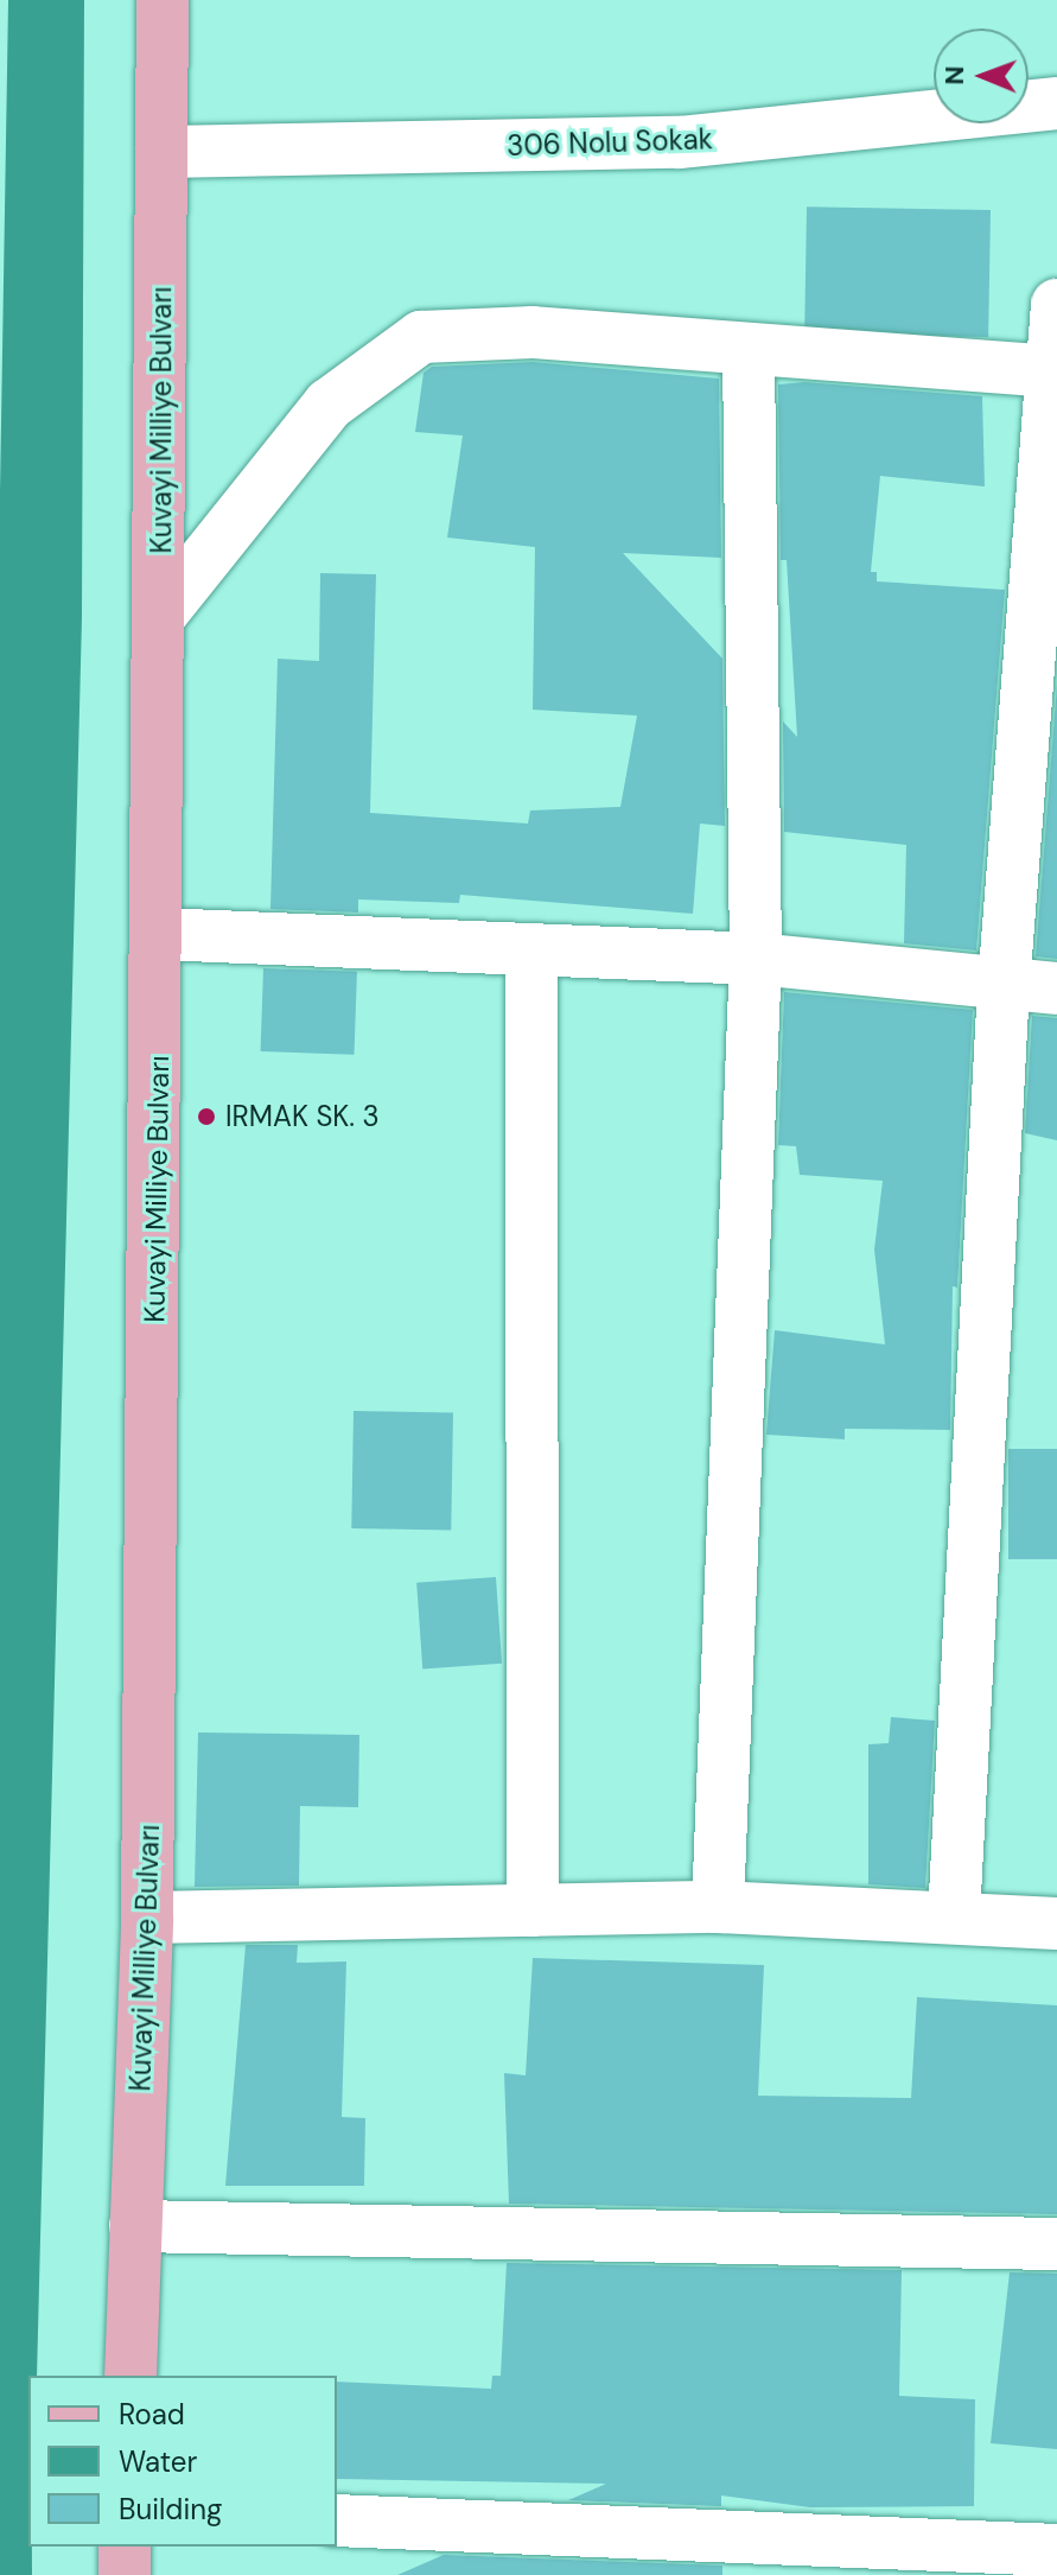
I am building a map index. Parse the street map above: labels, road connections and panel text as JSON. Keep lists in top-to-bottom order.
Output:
{
  "streets": {
    "main road": ["Kuvayi Milliye Bulvarı"],
    "street": ["306 Nolu Sokak"]
  },
  "crossings": [
    ["306 Nolu Sokak", "Kuvayi Milliye Bulvarı"]
  ],
  "places": ["IRMAK SK. 3"],
  "legend": ["Road", "Water", "Building"],
  "north": "left"
}
